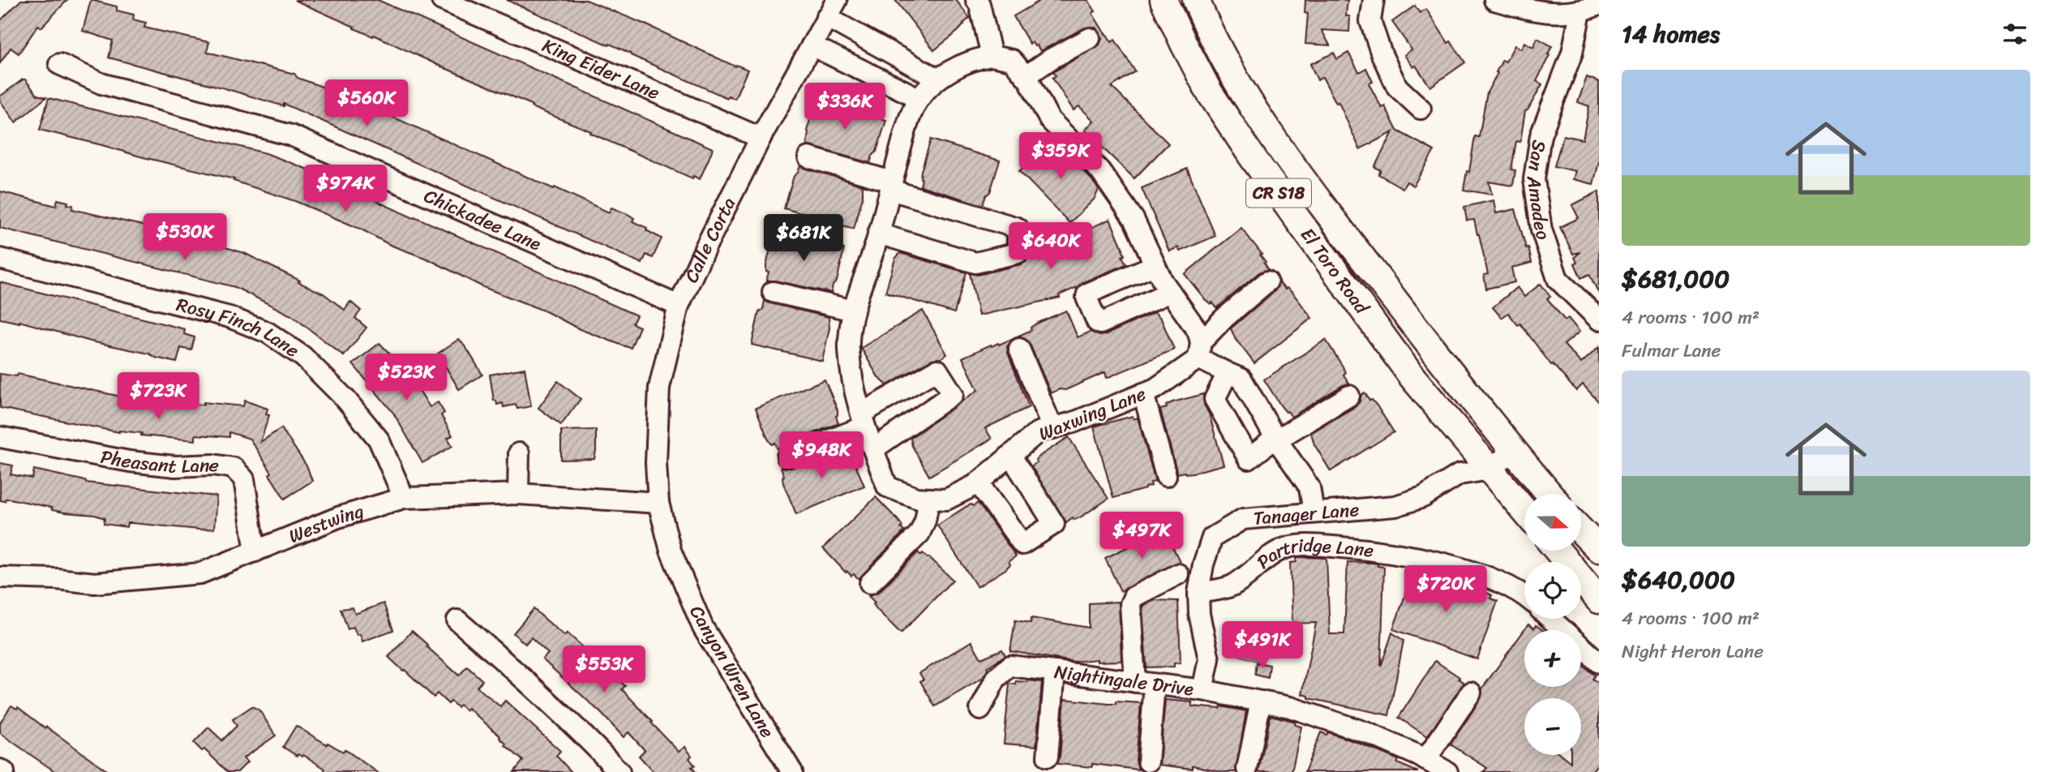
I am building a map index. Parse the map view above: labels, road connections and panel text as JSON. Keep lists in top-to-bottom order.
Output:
{
  "streets": {
    "main road": ["CR S18", "El Toro Road"],
    "street": [
      "King Eider Lane",
      "San Amadeo",
      "Chickadee Lane",
      "Calle Corta",
      "Rosy Finch Lane",
      "Waxwing Lane",
      "Pheasant Lane",
      "Tanager Lane",
      "Westwing",
      "Partridge Lane",
      "Canyon Wren Lane",
      "Nightingale Drive"
    ]
  },
  "crossings": [
    ["King Eider Lane", "Calle Corta"],
    ["Chickadee Lane", "Calle Corta"],
    ["Calle Corta", "Westwing"],
    ["Calle Corta", "Canyon Wren Lane"],
    ["El Toro Road", "Tanager Lane"],
    ["Rosy Finch Lane", "Westwing"],
    ["Pheasant Lane", "Westwing"],
    ["Tanager Lane", "Partridge Lane"],
    ["Tanager Lane", "Nightingale Drive"],
    ["Westwing", "Canyon Wren Lane"]
  ],
  "north": "right",
  "page": {
    "heading": "14 homes",
    "list": [
      {
        "name": "$681,000",
        "note": "4 rooms · 100 m² · Fulmar Lane"
      },
      {
        "name": "$640,000",
        "note": "4 rooms · 100 m² · Night Heron Lane"
      }
    ],
    "price": [
      "$560K",
      "$336K",
      "$359K",
      "$974K",
      "$530K",
      "$681K",
      "$640K",
      "$523K",
      "$723K",
      "$948K",
      "$497K",
      "$720K",
      "$491K",
      "$553K"
    ],
    "map_buttons": ["+", "−"]
  }
}
